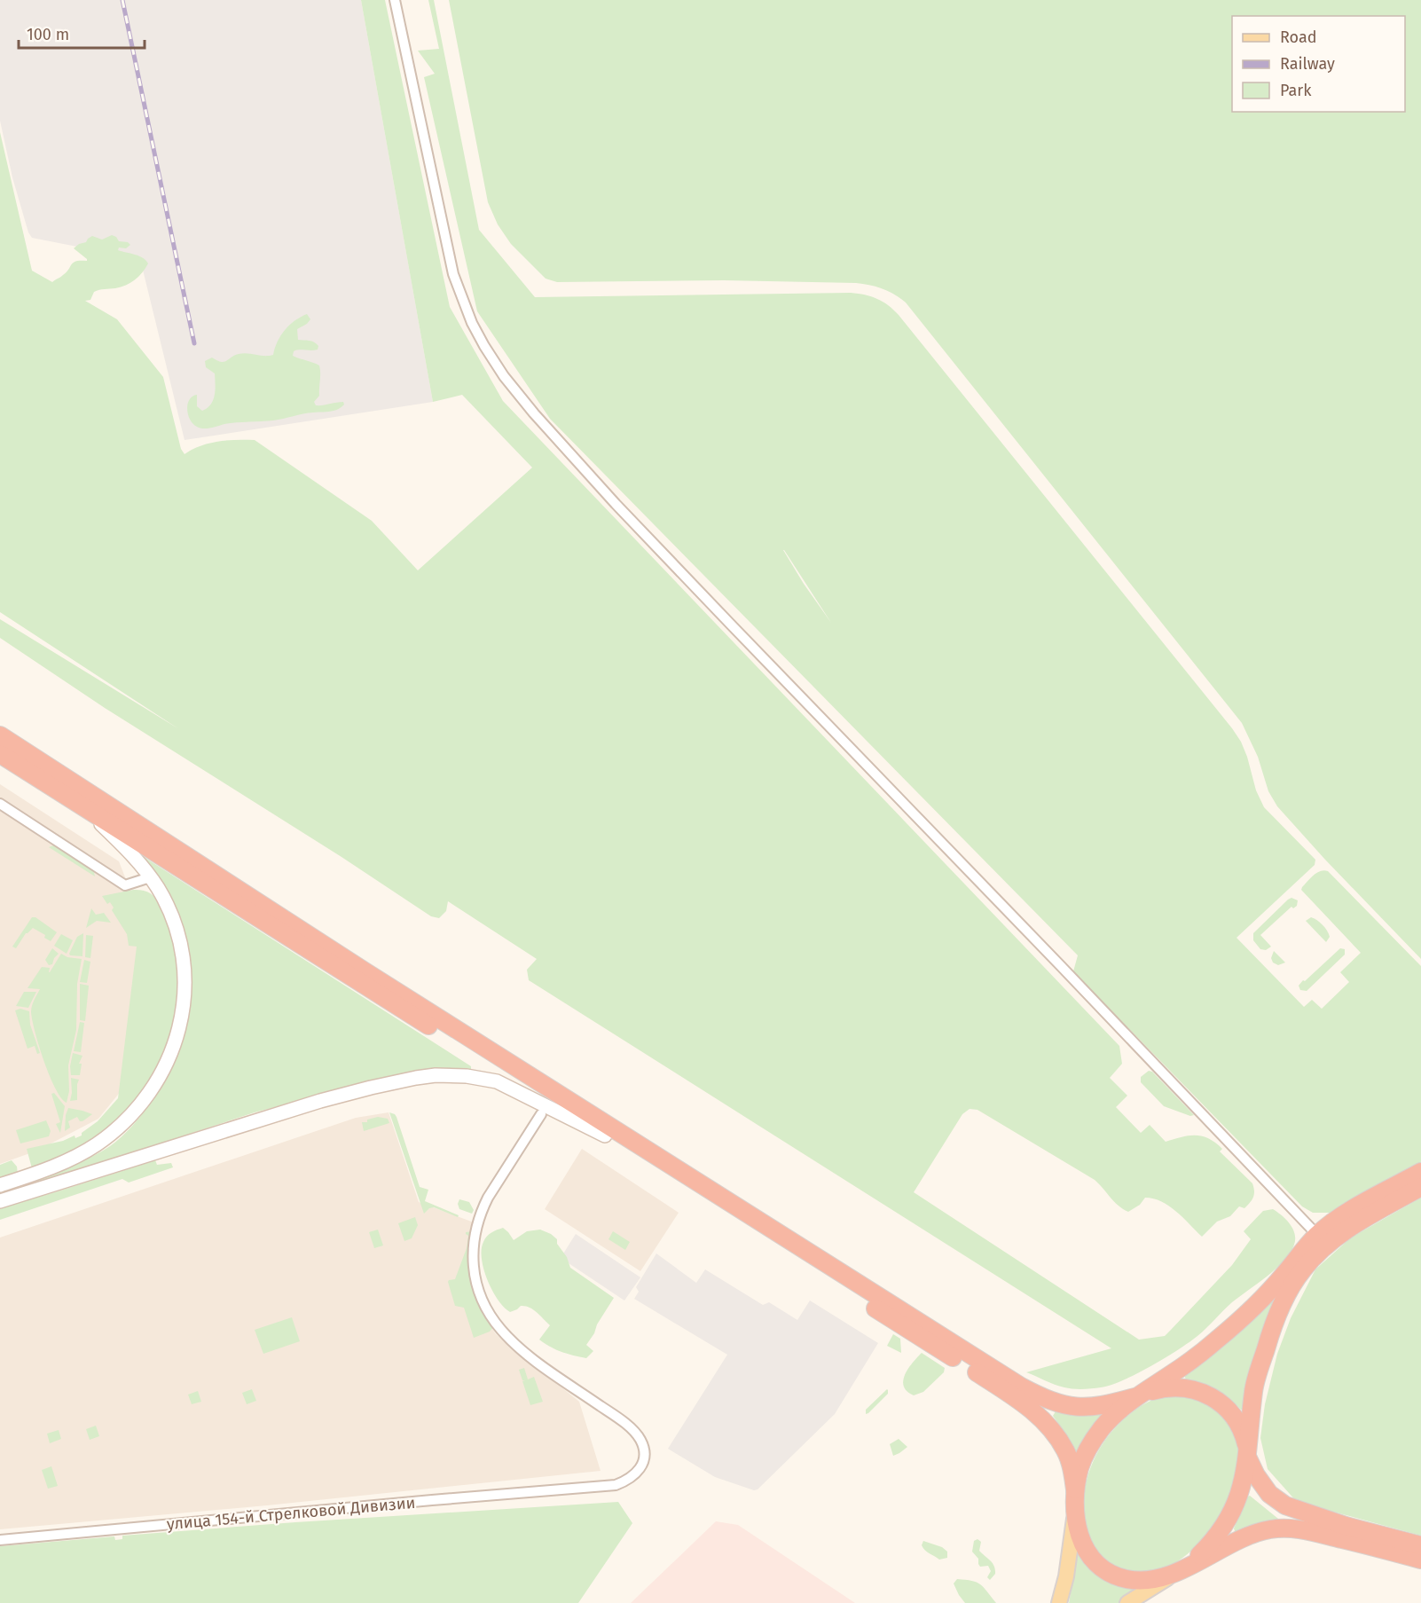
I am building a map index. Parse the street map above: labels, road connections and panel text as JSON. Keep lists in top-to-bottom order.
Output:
{
  "streets": {
    "street": ["улица 154-й Стрелковой Дивизии"]
  },
  "legend": ["Road", "Railway", "Park"],
  "scale_bar": "100 m"
}
